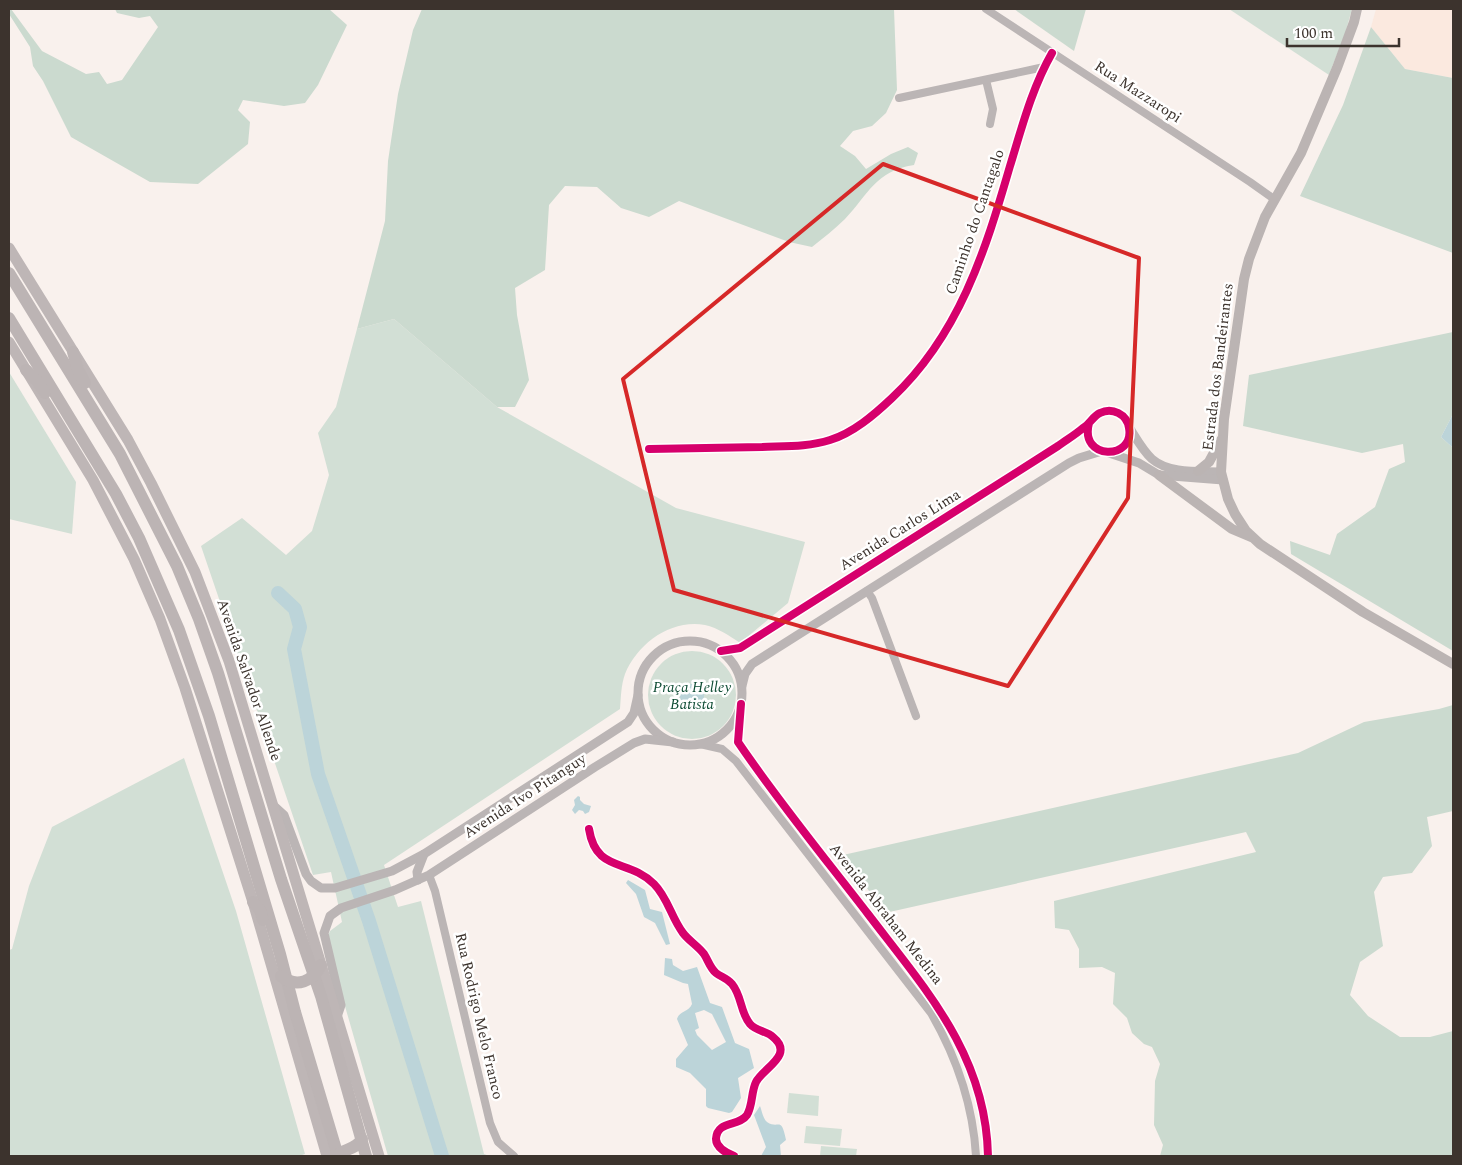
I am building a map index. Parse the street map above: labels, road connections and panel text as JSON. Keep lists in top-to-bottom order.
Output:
{
  "streets": {
    "highway": ["Avenida Salvador Allende"],
    "main road": ["Estrada dos Bandeirantes"],
    "street": [
      "Rua Mazzaropi",
      "Caminho do Cantagalo",
      "Avenida Carlos Lima",
      "Avenida Ivo Pitanguy",
      "Avenida Abraham Medina",
      "Rua Rodrigo Melo Franco"
    ]
  },
  "crossings": [
    ["Rua Mazzaropi", "Caminho do Cantagalo"],
    ["Rua Mazzaropi", "Estrada dos Bandeirantes"],
    ["Estrada dos Bandeirantes", "Avenida Carlos Lima"],
    ["Avenida Carlos Lima", "Avenida Ivo Pitanguy"],
    ["Avenida Carlos Lima", "Avenida Abraham Medina"],
    ["Avenida Salvador Allende", "Avenida Ivo Pitanguy"],
    ["Avenida Ivo Pitanguy", "Avenida Abraham Medina"],
    ["Avenida Ivo Pitanguy", "Rua Rodrigo Melo Franco"]
  ],
  "parks": ["Praça Helley Batista"],
  "scale_bar": "100 m"
}
